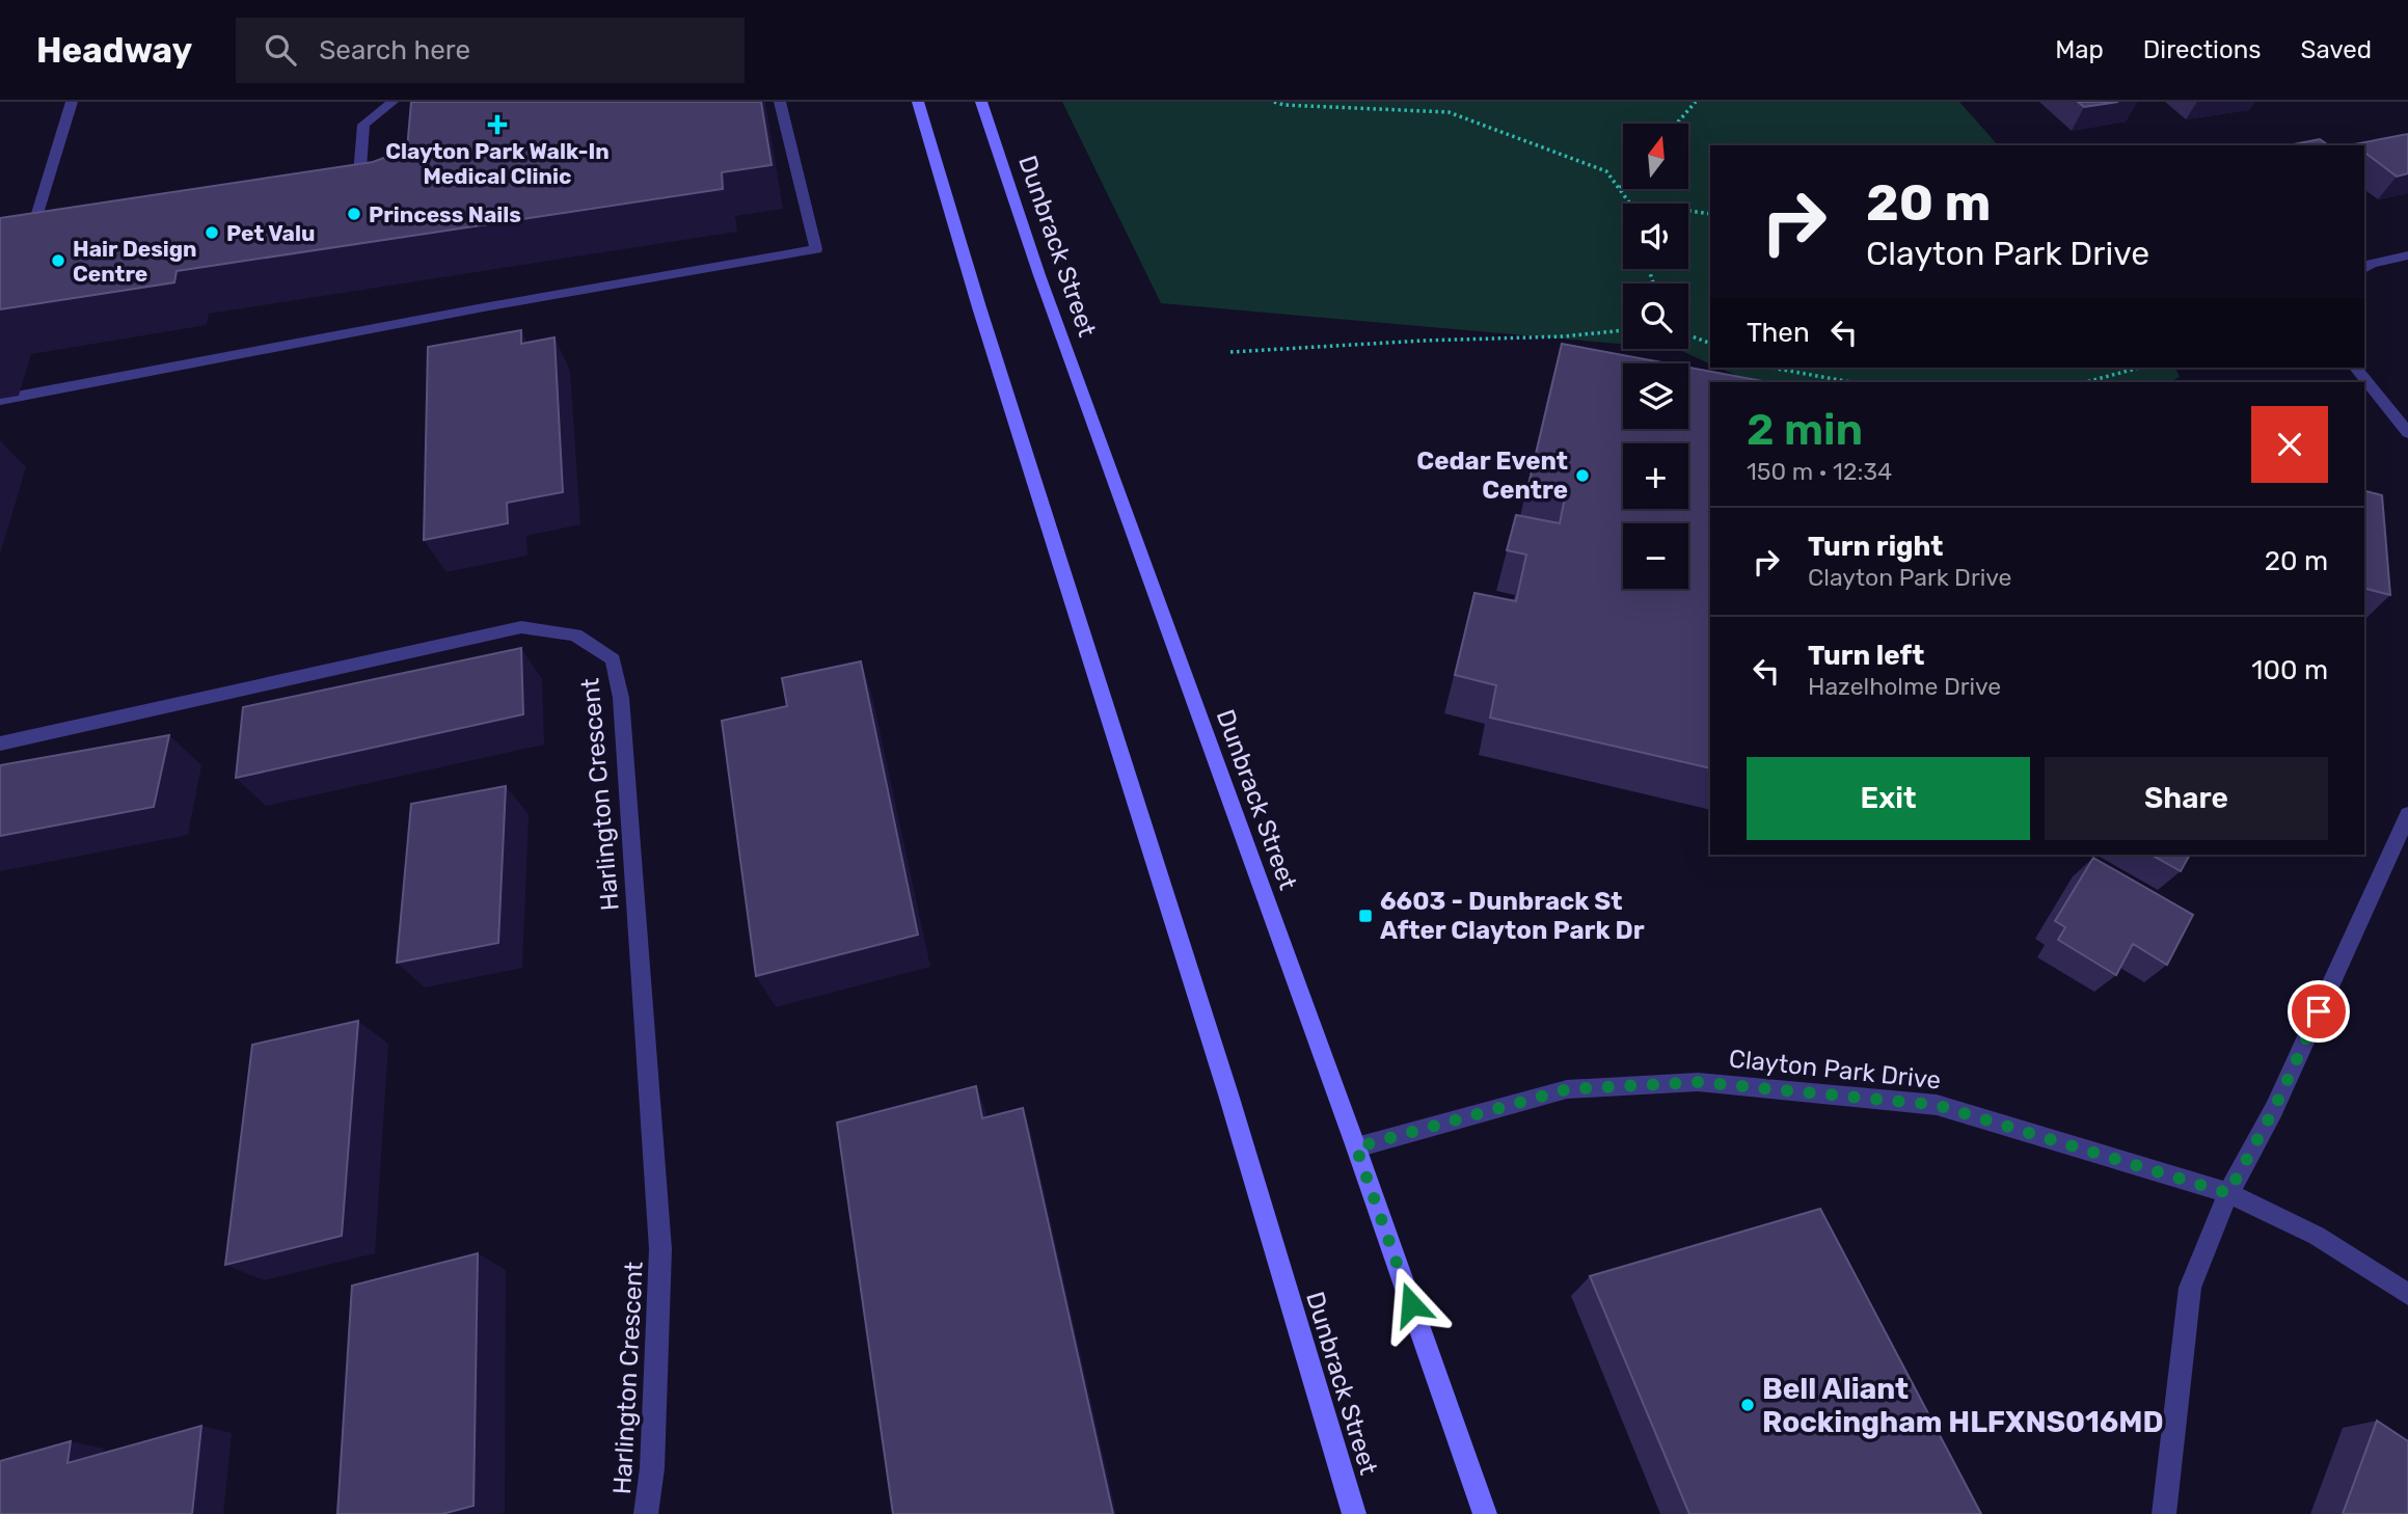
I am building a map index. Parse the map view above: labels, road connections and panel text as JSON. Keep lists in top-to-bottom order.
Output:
{
  "streets": {
    "main road": ["Dunbrack Street"],
    "street": ["Harlington Crescent", "Clayton Park Drive"]
  },
  "crossings": [
    ["Dunbrack Street", "Clayton Park Drive"]
  ],
  "places": {
    "health": ["Clayton Park Walk-In Medical Clinic"],
    "other": [
      "Princess Nails",
      "Pet Valu",
      "Hair Design Centre",
      "Cedar Event Centre",
      "Bell Aliant Rockingham HLFXNS016MD"
    ],
    "transit": ["6603 - Dunbrack St After Clayton Park Dr"]
  },
  "north": "top",
  "page": {
    "header": "Headway",
    "search": "Search here",
    "nav": ["Map", "Directions", "Saved"],
    "map_buttons": ["+", "−"],
    "turn": ["20 m", "Clayton Park Drive"],
    "then": "Then",
    "heading": ["2 min", "150 m · 12:34"],
    "list": [
      {
        "name": "Turn right",
        "note": "Clayton Park Drive",
        "value": "20 m"
      },
      {
        "name": "Turn left",
        "note": "Hazelholme Drive",
        "value": "100 m"
      }
    ],
    "buttons": ["Exit", "Share"]
  }
}
